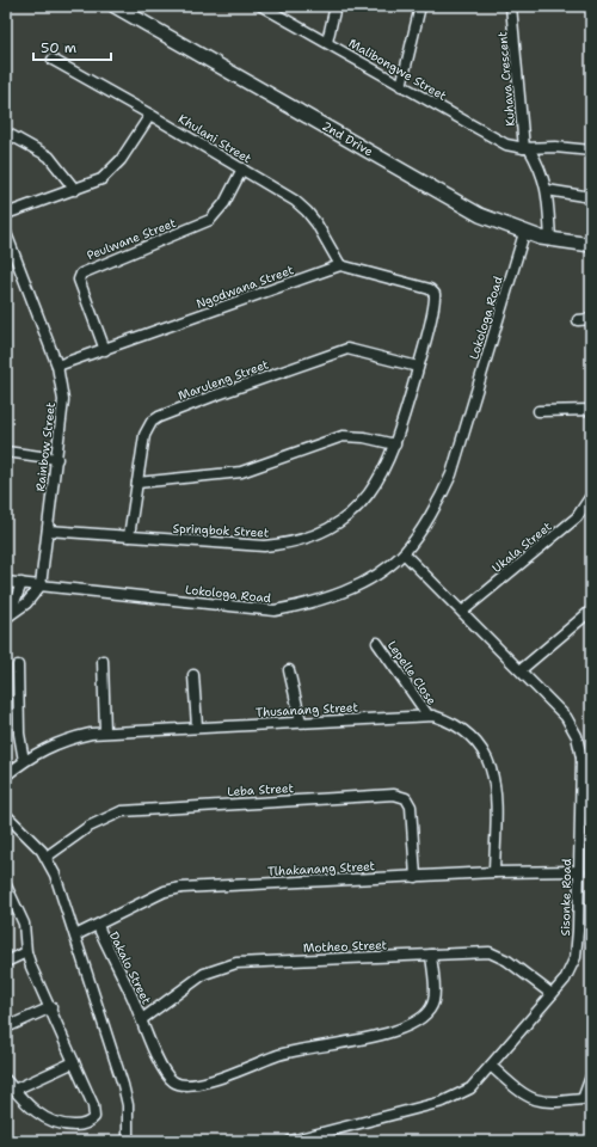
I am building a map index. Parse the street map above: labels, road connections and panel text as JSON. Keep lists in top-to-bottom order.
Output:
{
  "streets": {
    "street": [
      "Malibongwe Street",
      "Kuhava Crescent",
      "Khulani Street",
      "2nd Drive",
      "Peulwane Street",
      "Ngodwana Street",
      "Lokologa Road",
      "Maruleng Street",
      "Rainbow Street",
      "Springbok Street",
      "Ukala Street",
      "Lepelle Close",
      "Thusanang Street",
      "Leba Street",
      "Tlhakanang Street",
      "Sisonke Road",
      "Motheo Street",
      "Dakalo Street"
    ]
  },
  "crossings": [
    ["Malibongwe Street", "Kuhava Crescent"],
    ["Khulani Street", "Peulwane Street"],
    ["Khulani Street", "Ngodwana Street"],
    ["Khulani Street", "Springbok Street"],
    ["2nd Drive", "Lokologa Road"],
    ["Peulwane Street", "Ngodwana Street"],
    ["Ngodwana Street", "Rainbow Street"],
    ["Ngodwana Street", "Springbok Street"],
    ["Lokologa Road", "Rainbow Street"],
    ["Lokologa Road", "Sisonke Road"],
    ["Maruleng Street", "Springbok Street"],
    ["Rainbow Street", "Springbok Street"],
    ["Ukala Street", "Sisonke Road"],
    ["Lepelle Close", "Thusanang Street"],
    ["Thusanang Street", "Tlhakanang Street"],
    ["Leba Street", "Tlhakanang Street"],
    ["Tlhakanang Street", "Sisonke Road"],
    ["Tlhakanang Street", "Dakalo Street"],
    ["Sisonke Road", "Motheo Street"],
    ["Motheo Street", "Dakalo Street"]
  ],
  "scale_bar": "50 m"
}
